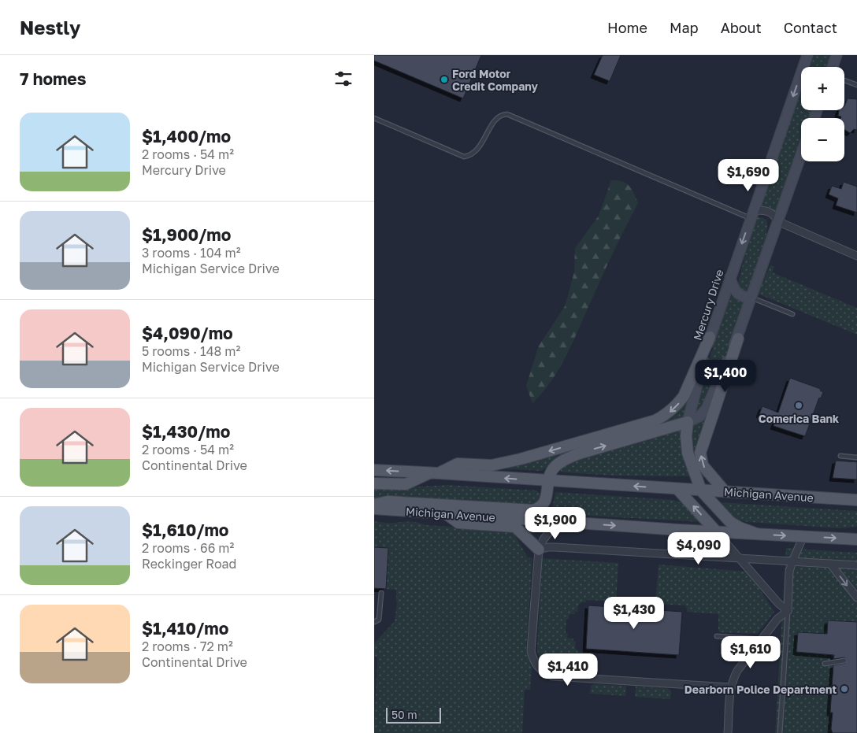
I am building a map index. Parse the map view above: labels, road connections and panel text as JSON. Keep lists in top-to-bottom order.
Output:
{
  "streets": {
    "main road": ["Michigan Avenue"],
    "street": ["Mercury Drive"]
  },
  "places": ["Ford Motor Credit Company", "Comerica Bank", "Dearborn Police Department"],
  "scale_bar": "50 m",
  "page": {
    "header": "Nestly",
    "nav": [
      "Home",
      "Map",
      "About",
      "Contact"
    ],
    "heading": "7 homes",
    "map_buttons": ["+", "−"],
    "list": [
      {
        "name": "$1,400/mo",
        "note": "2 rooms · 54 m² · Mercury Drive"
      },
      {
        "name": "$1,900/mo",
        "note": "3 rooms · 104 m² · Michigan Service Drive"
      },
      {
        "name": "$4,090/mo",
        "note": "5 rooms · 148 m² · Michigan Service Drive"
      },
      {
        "name": "$1,430/mo",
        "note": "2 rooms · 54 m² · Continental Drive"
      },
      {
        "name": "$1,610/mo",
        "note": "2 rooms · 66 m² · Reckinger Road"
      },
      {
        "name": "$1,410/mo",
        "note": "2 rooms · 72 m² · Continental Drive"
      }
    ],
    "price": [
      "$1,690",
      "$1,400",
      "$1,900",
      "$4,090",
      "$1,430",
      "$1,610",
      "$1,410"
    ],
    "scale": "50 m"
  }
}
